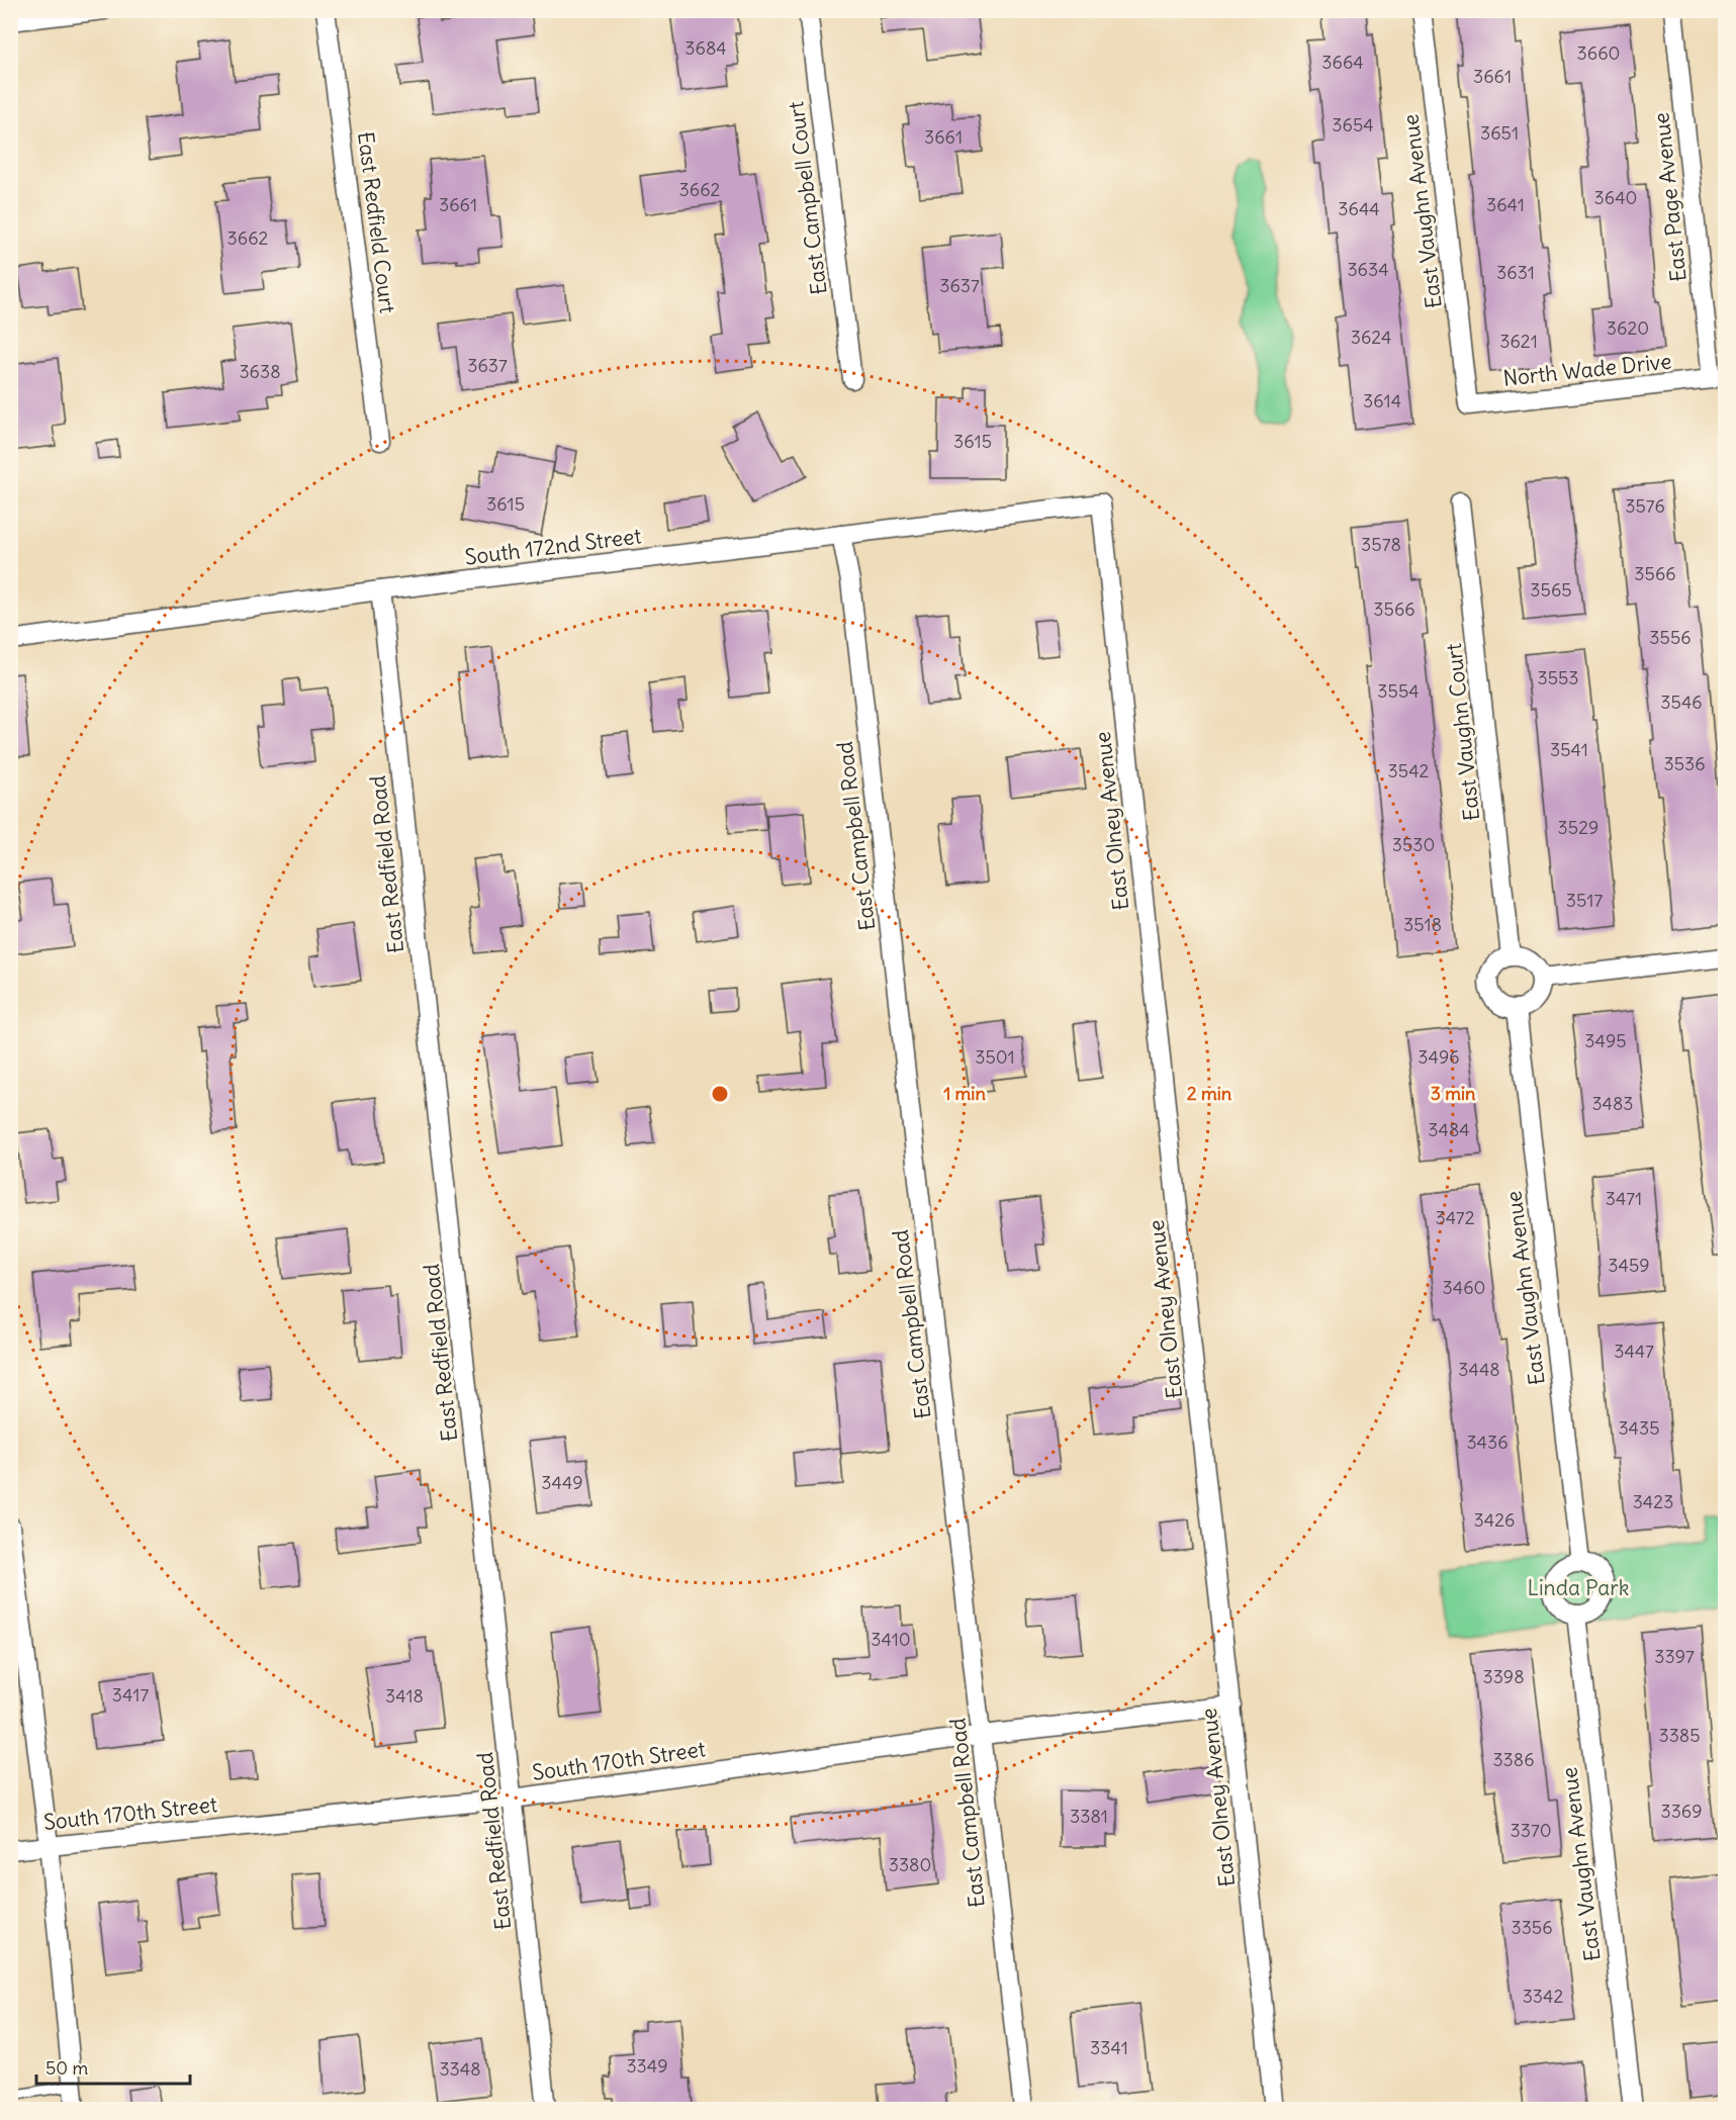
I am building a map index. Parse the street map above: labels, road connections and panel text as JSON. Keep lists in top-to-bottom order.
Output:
{
  "streets": {
    "street": [
      "East Page Avenue",
      "East Campbell Court",
      "East Vaughn Avenue",
      "East Redfield Court",
      "North Wade Drive",
      "South 172nd Street",
      "East Vaughn Court",
      "East Olney Avenue",
      "East Campbell Road",
      "East Redfield Road",
      "South 170th Street"
    ]
  },
  "crossings": [
    ["East Page Avenue", "North Wade Drive"],
    ["East Vaughn Avenue", "North Wade Drive"],
    ["East Vaughn Avenue", "East Vaughn Court"],
    ["South 172nd Street", "East Olney Avenue"],
    ["South 172nd Street", "East Campbell Road"],
    ["South 172nd Street", "East Redfield Road"],
    ["East Olney Avenue", "South 170th Street"],
    ["East Campbell Road", "South 170th Street"],
    ["East Redfield Road", "South 170th Street"]
  ],
  "parks": ["Linda Park"],
  "house_numbers": [
    "3684",
    "3660",
    "3664",
    "3661",
    "3654",
    "3651",
    "3661",
    "3662",
    "3640",
    "3661",
    "3641",
    "3644",
    "3662",
    "3634",
    "3631",
    "3637",
    "3620",
    "3624",
    "3621",
    "3637",
    "3638",
    "3614",
    "3615",
    "3615",
    "3576",
    "3578",
    "3566",
    "3565",
    "3566",
    "3556",
    "3553",
    "3554",
    "3546",
    "3541",
    "3536",
    "3542",
    "3529",
    "3530",
    "3517",
    "3518",
    "3495",
    "3501",
    "3496",
    "3483",
    "3484",
    "3471",
    "3472",
    "3459",
    "3460",
    "3447",
    "3448",
    "3435",
    "3436",
    "3449",
    "3423",
    "3426",
    "3410",
    "3397",
    "3398",
    "3417",
    "3418",
    "3385",
    "3386",
    "3369",
    "3381",
    "3370",
    "3380",
    "3356",
    "3342",
    "3341",
    "3349",
    "3348"
  ],
  "scale_bar": "50 m",
  "rings": ["1 min", "2 min", "3 min"]
}
